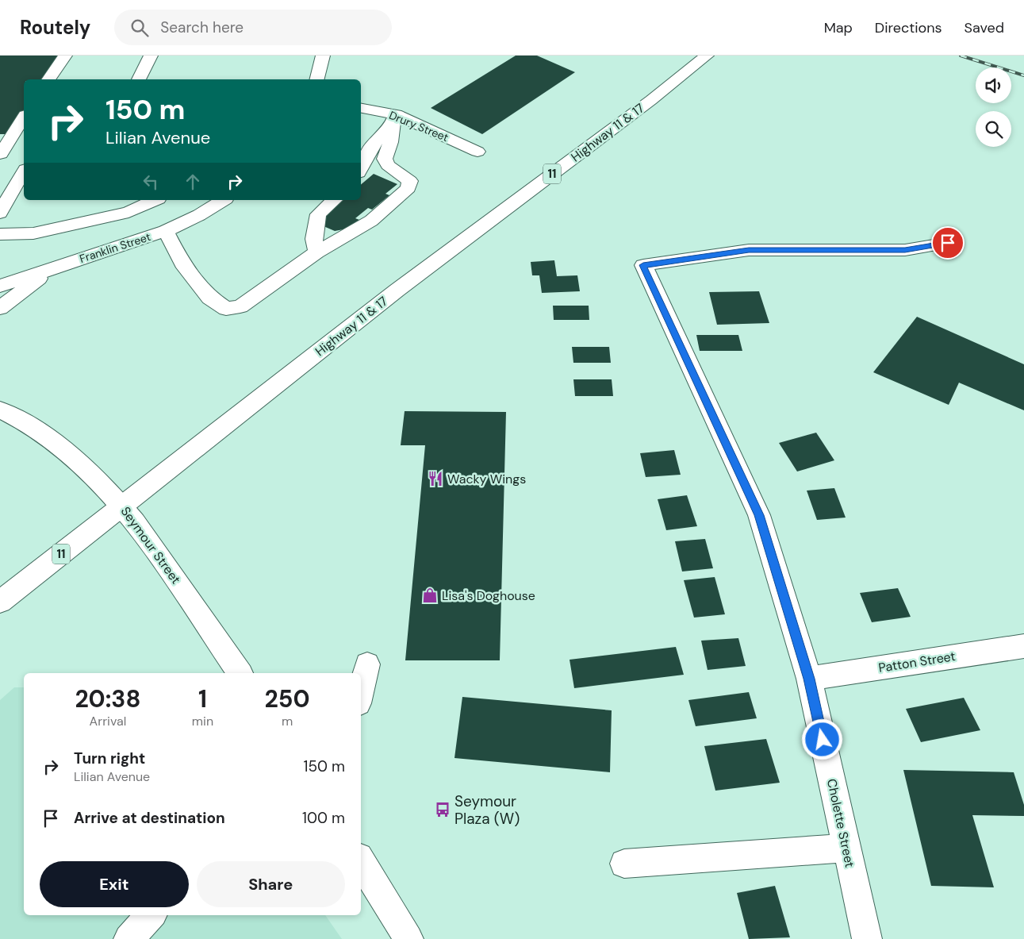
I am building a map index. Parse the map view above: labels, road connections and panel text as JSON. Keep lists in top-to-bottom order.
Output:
{
  "streets": {
    "main road": [
      "Drury Street",
      "Highway 11 & 17",
      "11",
      "Franklin Street",
      "Seymour Street",
      "Patton Street",
      "Cholette Street"
    ]
  },
  "crossings": [
    ["Highway 11 & 17", "Seymour Street"],
    ["Patton Street", "Cholette Street"]
  ],
  "places": {
    "restaurant": ["Wacky Wings"],
    "shop": ["Lisa's Doghouse"],
    "bus stop": ["Seymour Plaza (W)"]
  },
  "page": {
    "header": "Routely",
    "search": "Search here",
    "nav": ["Map", "Directions", "Saved"],
    "turn": ["150 m", "Lilian Avenue"],
    "eta": [
      "20:38",
      "Arrival",
      "1",
      "min",
      "250",
      "m"
    ],
    "list": [
      {
        "name": "Turn right",
        "note": "Lilian Avenue",
        "value": "150 m"
      },
      {
        "name": "Arrive at destination",
        "value": "100 m"
      }
    ],
    "buttons": ["Exit", "Share"]
  }
}
